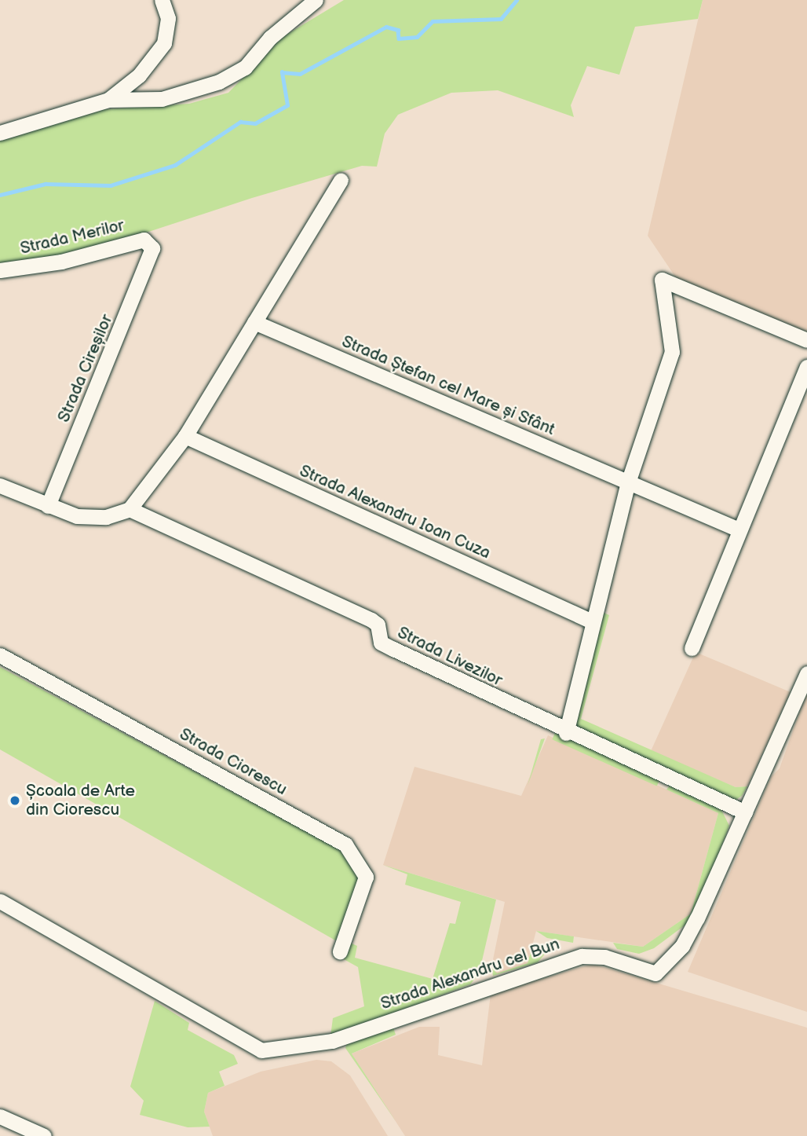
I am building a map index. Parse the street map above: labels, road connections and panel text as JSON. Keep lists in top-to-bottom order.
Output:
{
  "streets": {
    "street": [
      "Strada Merilor",
      "Strada Cireșilor",
      "Strada Ștefan cel Mare și Sfânt",
      "Strada Alexandru Ioan Cuza",
      "Strada Livezilor",
      "Strada Ciorescu",
      "Strada Alexandru cel Bun"
    ]
  },
  "crossings": [
    ["Strada Merilor", "Strada Cireșilor"],
    ["Strada Livezilor", "Strada Alexandru cel Bun"]
  ],
  "places": ["Școala de Arte din Ciorescu"]
}
